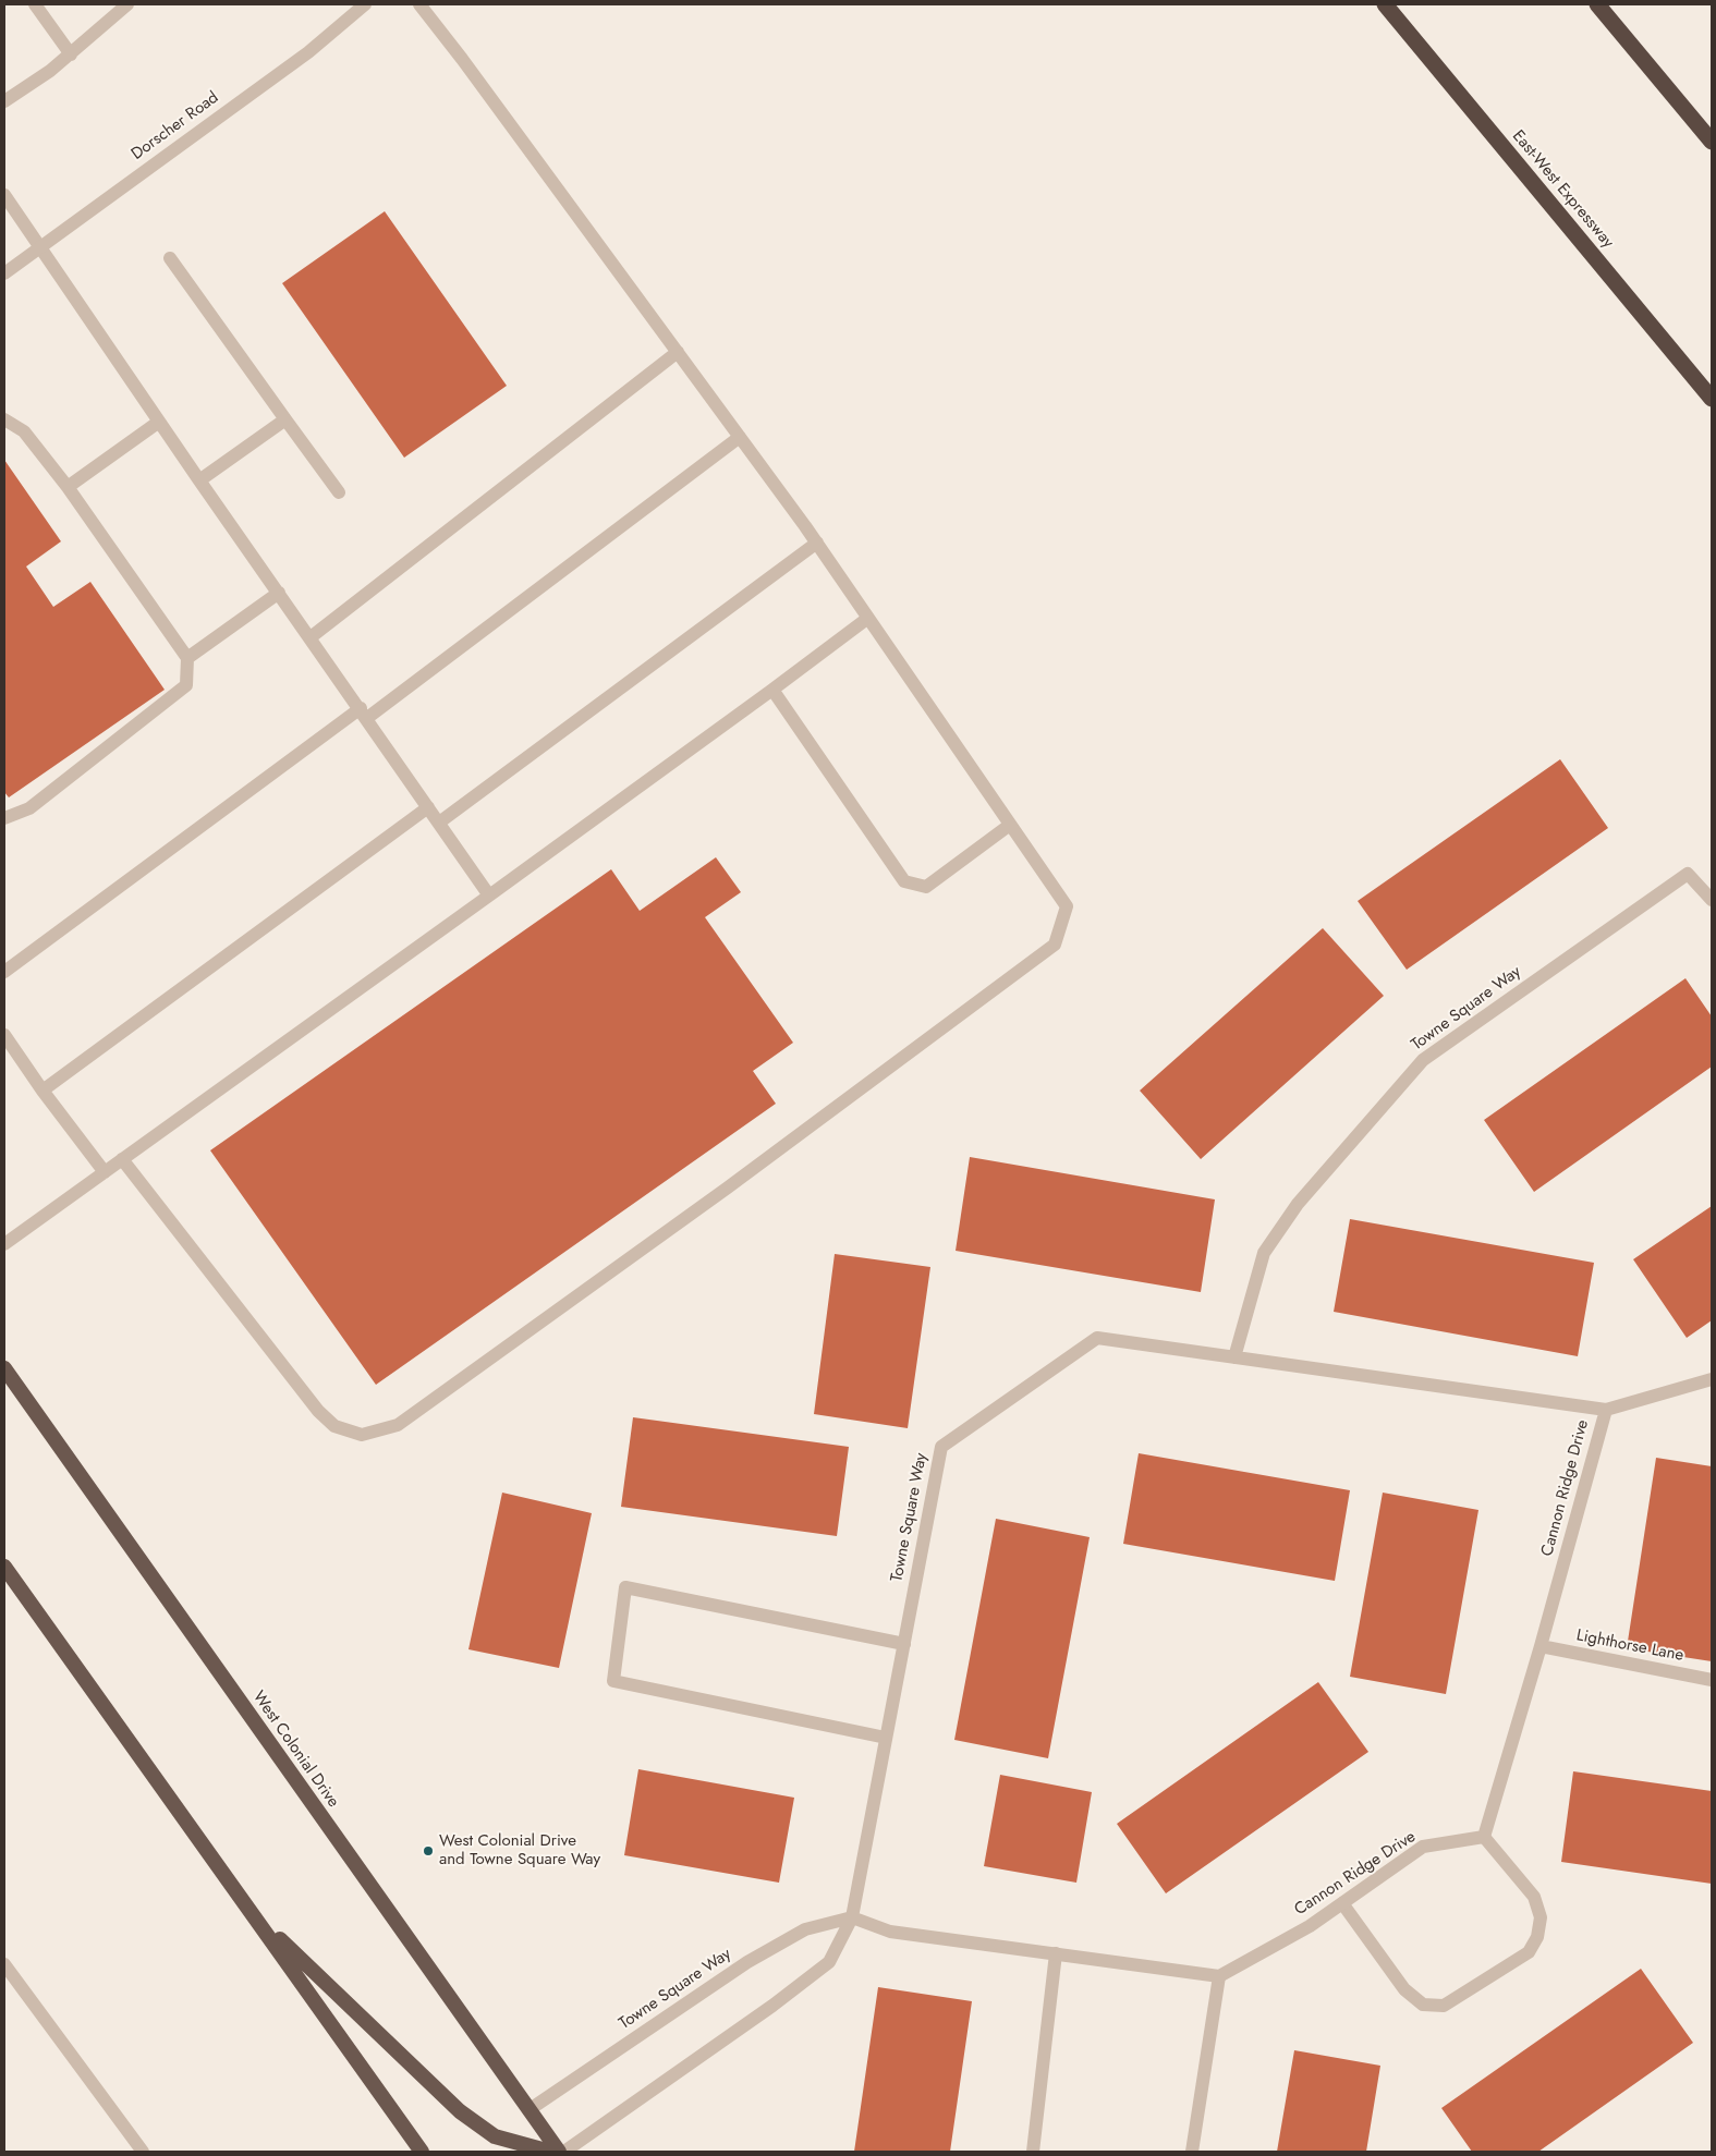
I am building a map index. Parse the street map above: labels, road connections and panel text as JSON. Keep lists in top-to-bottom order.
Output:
{
  "streets": {
    "highway": ["East-West Expressway", "West Colonial Drive"],
    "street": [
      "Dorscher Road",
      "Towne Square Way",
      "Cannon Ridge Drive",
      "Lighthorse Lane"
    ]
  },
  "crossings": [
    ["Towne Square Way", "Cannon Ridge Drive"],
    ["Towne Square Way", "West Colonial Drive"],
    ["Cannon Ridge Drive", "Lighthorse Lane"]
  ],
  "places": ["West Colonial Drive and Towne Square Way"]
}
